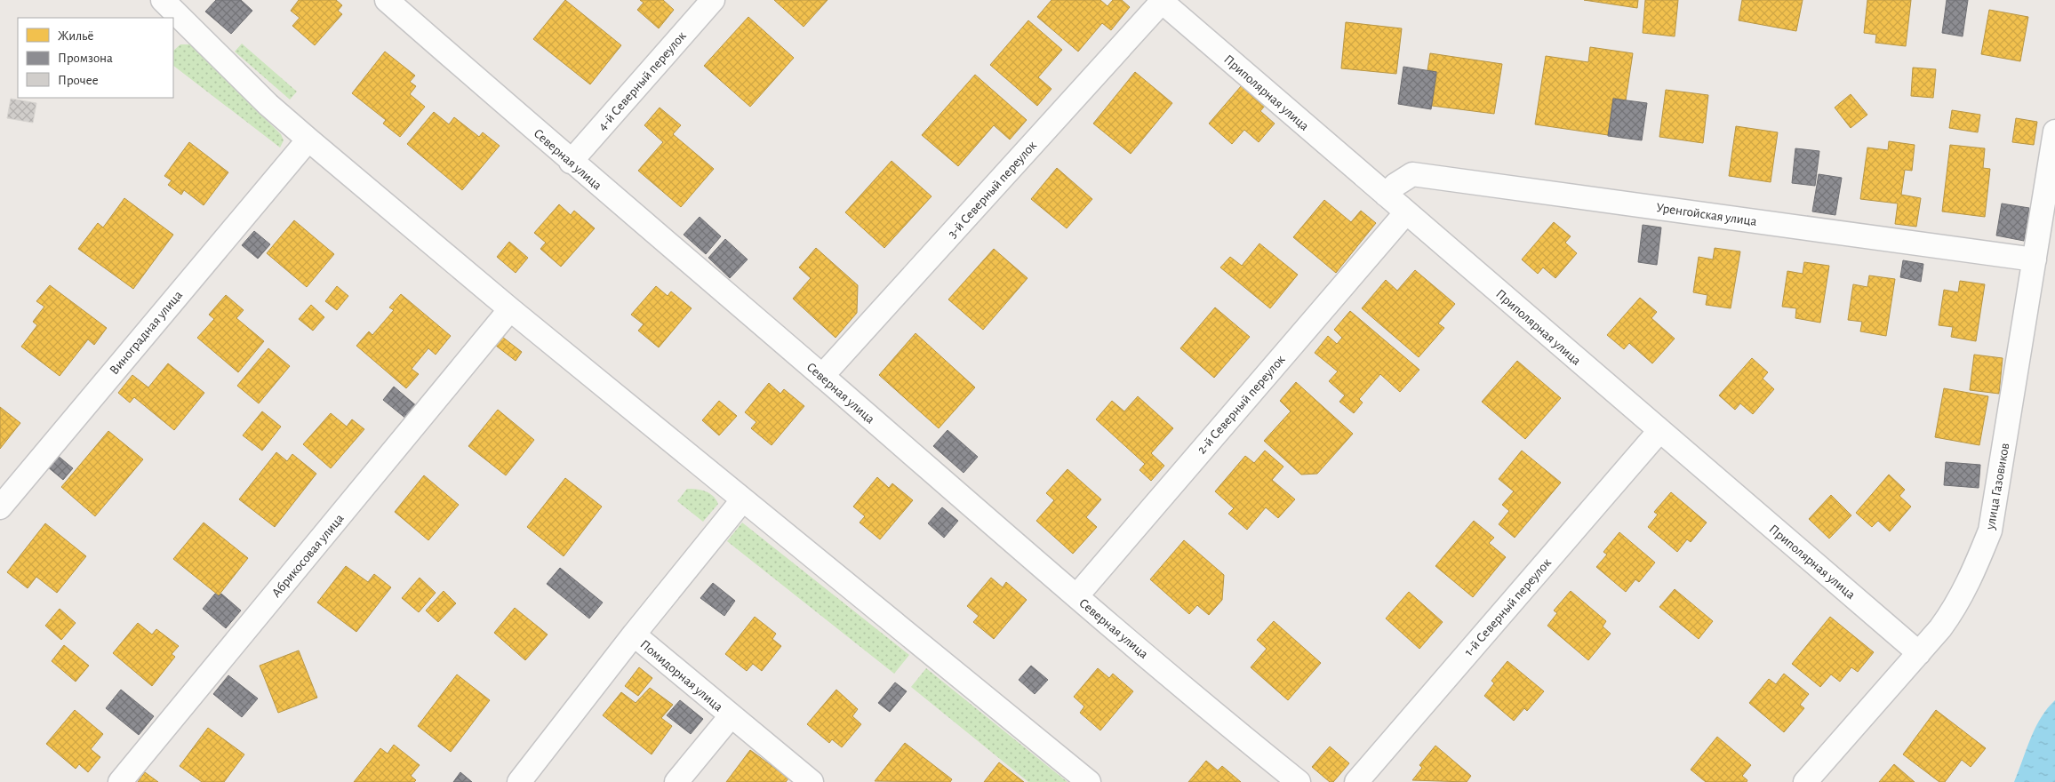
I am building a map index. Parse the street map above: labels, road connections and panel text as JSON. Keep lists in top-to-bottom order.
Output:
{
  "streets": {
    "street": [
      "4-й Северный переулок",
      "Приполярная улица",
      "Северная улица",
      "3-й Северный переулок",
      "Уренгойская улица",
      "Виноградная улица",
      "2-й Северный переулок",
      "улица Газовиков",
      "Абрикосовая улица",
      "1-й Северный переулок",
      "Помидорная улица"
    ]
  },
  "crossings": [
    ["4-й Северный переулок", "Северная улица"],
    ["Приполярная улица", "3-й Северный переулок"],
    ["Приполярная улица", "Уренгойская улица"],
    ["Приполярная улица", "2-й Северный переулок"],
    ["Приполярная улица", "улица Газовиков"],
    ["Приполярная улица", "1-й Северный переулок"],
    ["Северная улица", "3-й Северный переулок"],
    ["Северная улица", "2-й Северный переулок"],
    ["Уренгойская улица", "улица Газовиков"]
  ],
  "legend": ["Жильё", "Промзона", "Прочее"]
}
